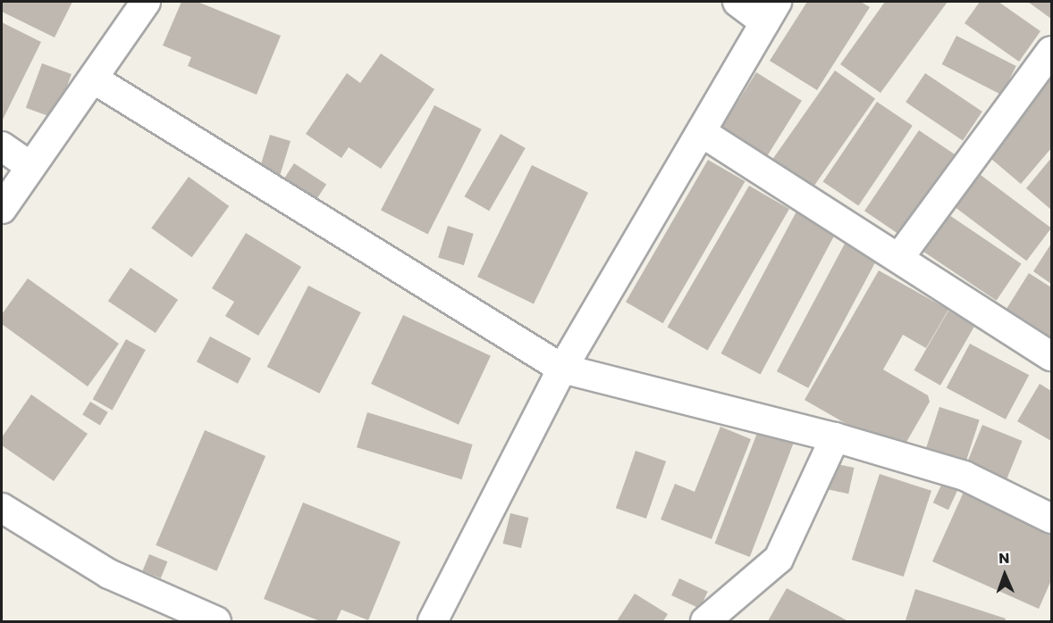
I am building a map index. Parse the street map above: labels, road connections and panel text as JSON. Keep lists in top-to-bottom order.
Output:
{
  "north": "top"
}
